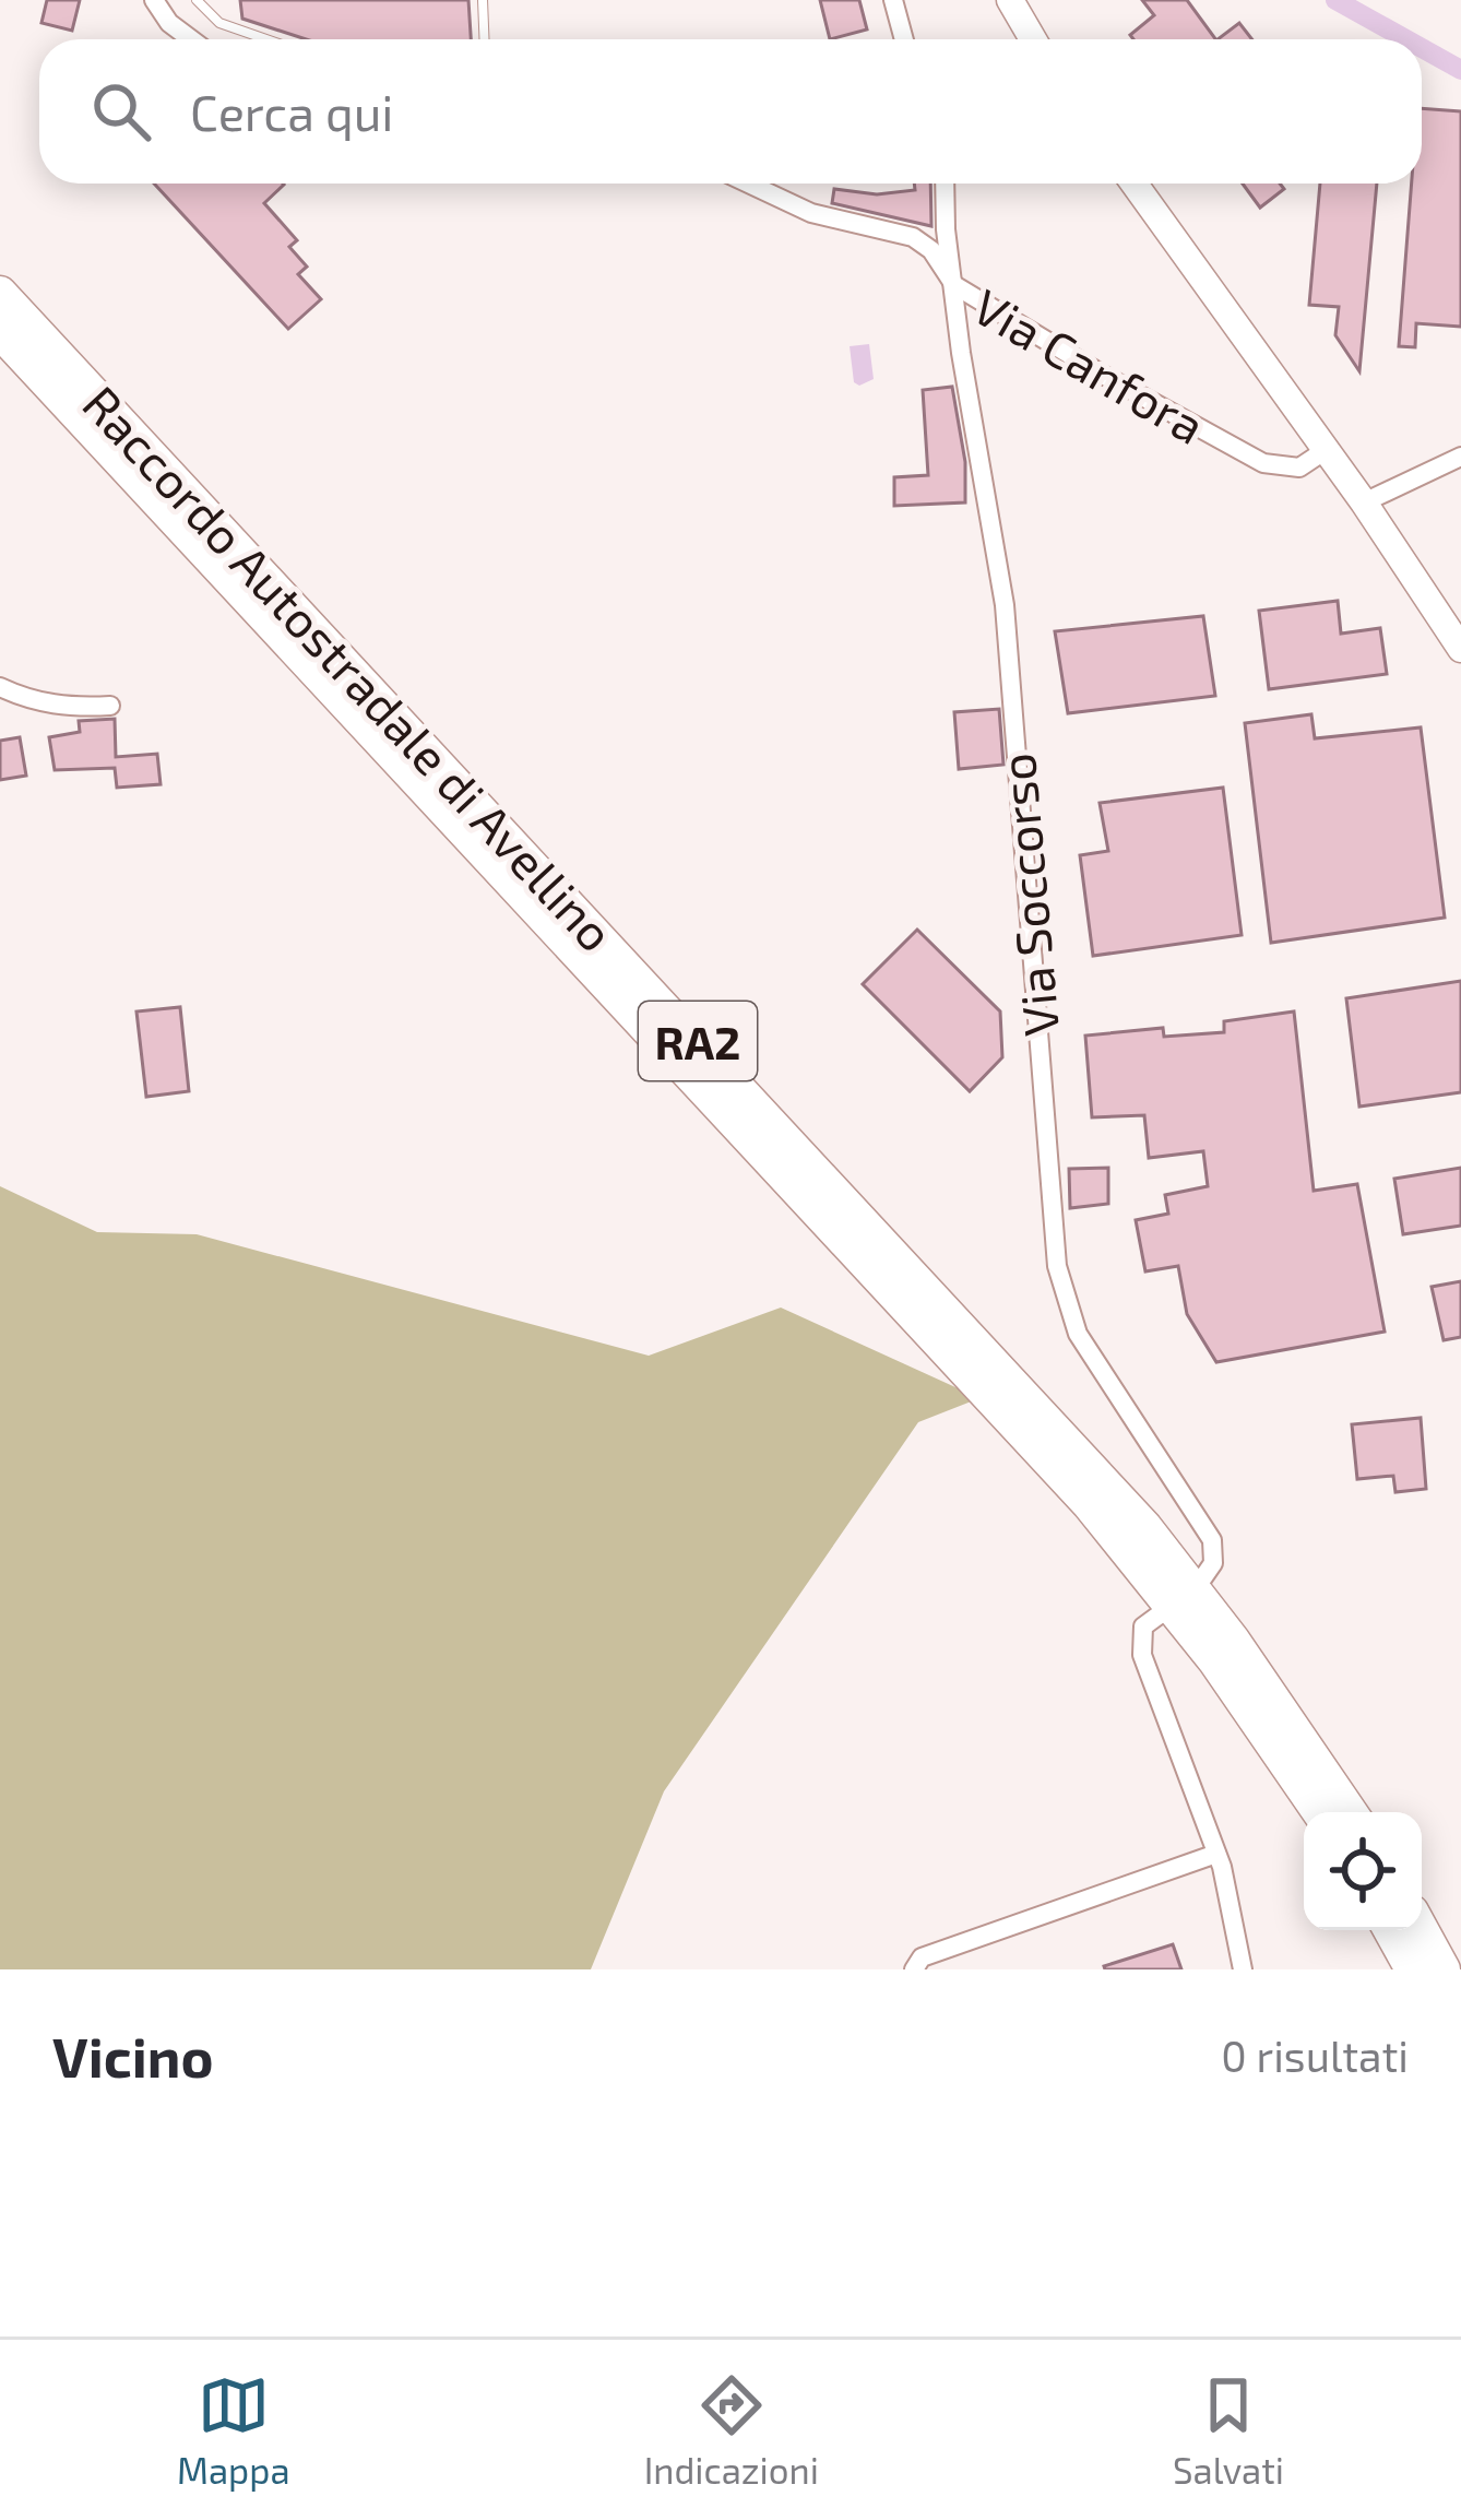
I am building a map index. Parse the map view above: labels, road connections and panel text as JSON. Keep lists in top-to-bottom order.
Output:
{
  "streets": {
    "highway": ["Raccordo Autostradale di Avellino", "RA2"],
    "street": ["Via Canfora", "Via Soccorso"]
  },
  "crossings": [
    ["Via Canfora", "Via Soccorso"]
  ],
  "page": {
    "search": "Cerca qui",
    "heading": ["Vicino", "0 risultati"],
    "nav": ["Mappa", "Indicazioni", "Salvati"]
  }
}
